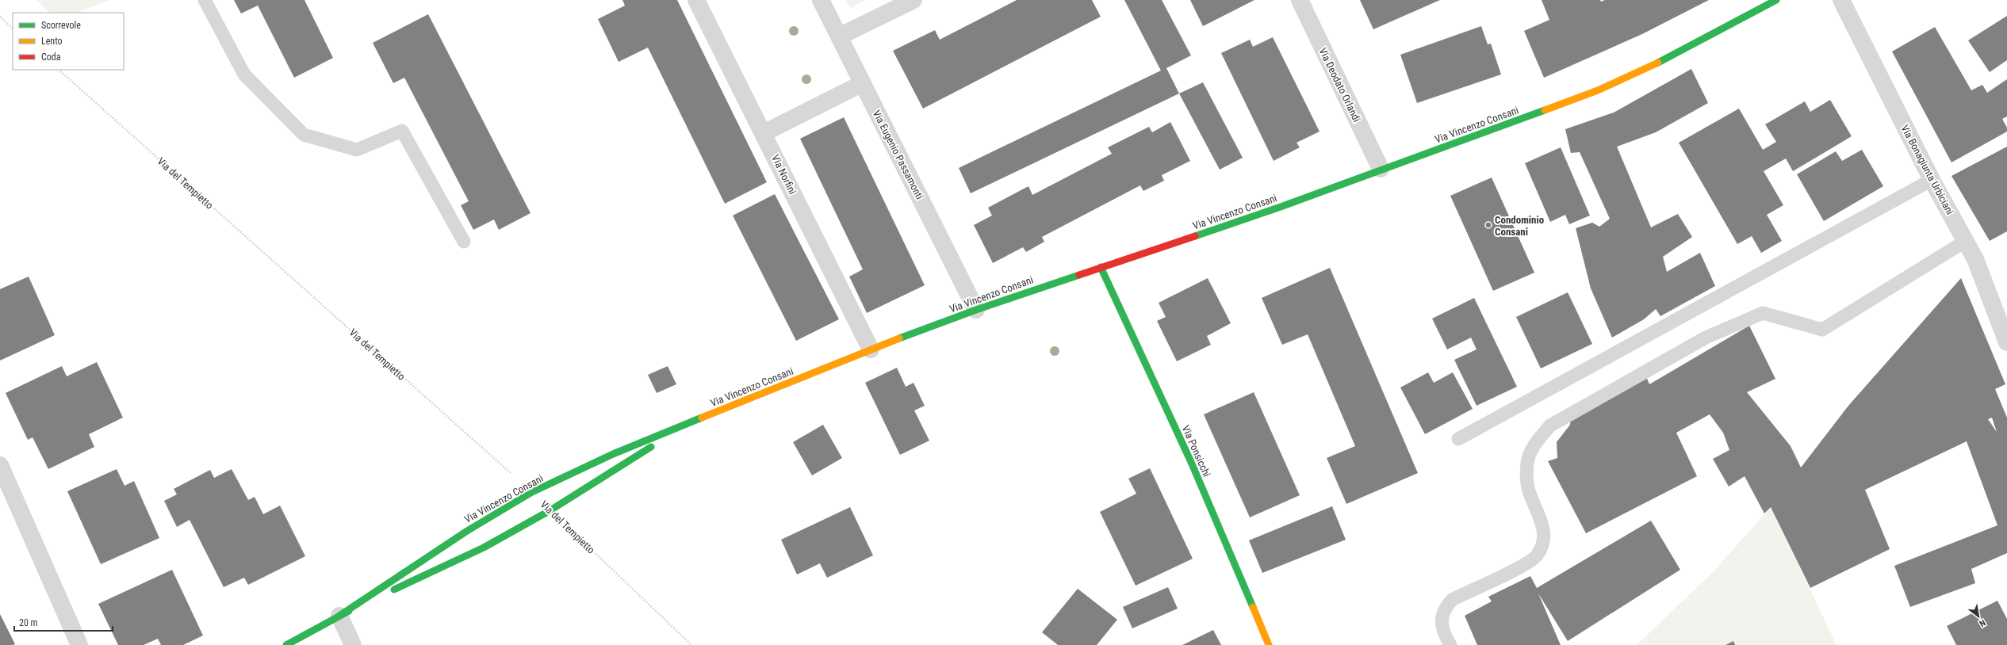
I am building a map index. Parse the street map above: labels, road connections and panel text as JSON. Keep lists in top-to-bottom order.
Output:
{
  "streets": {
    "street": [
      "Via Deodato Orlandi",
      "Via Vincenzo Consani",
      "Via Eugenio Passamonti",
      "Via Bonagiunta Urbiciani",
      "Via Norfini",
      "Via Ponsicchi"
    ],
    "path": ["Via del Tempietto"]
  },
  "crossings": [
    ["Via Deodato Orlandi", "Via Vincenzo Consani"],
    ["Via Vincenzo Consani", "Via Eugenio Passamonti"],
    ["Via Vincenzo Consani", "Via Norfini"],
    ["Via Vincenzo Consani", "Via del Tempietto"],
    ["Via Vincenzo Consani", "Via Ponsicchi"]
  ],
  "places": ["Condominio Consani"],
  "legend": ["Scorrevole", "Lento", "Coda"],
  "scale_bar": "20 m",
  "north": "bottom right"
}
